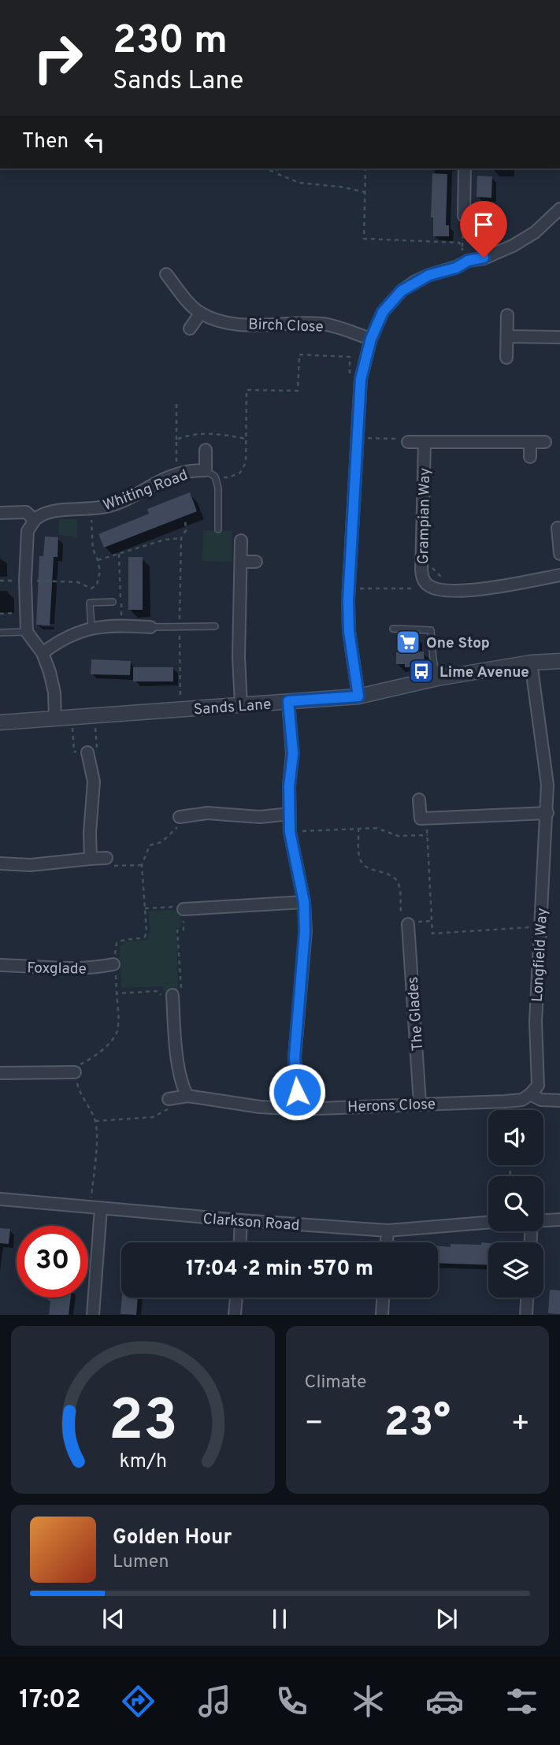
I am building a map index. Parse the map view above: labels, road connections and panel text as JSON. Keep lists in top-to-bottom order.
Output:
{
  "streets": {
    "street": [
      "Birch Close",
      "Whiting Road",
      "Grampian Way",
      "Sands Lane",
      "Longfield Way",
      "Foxglade",
      "The Glades",
      "Herons Close",
      "Clarkson Road"
    ]
  },
  "crossings": [
    ["Sands Lane", "Longfield Way"],
    ["Longfield Way", "Herons Close"],
    ["The Glades", "Herons Close"]
  ],
  "places": {
    "supermarket": ["One Stop"],
    "bus stop": ["Lime Avenue"]
  },
  "page": {
    "turn": ["230 m", "Sands Lane"],
    "then": "Then",
    "limit": "30",
    "trip": "17:04 · 2 min · 570 m",
    "tile": "Climate",
    "heat": ["−", "23°", "+"],
    "song": ["Golden Hour", "Lumen"],
    "tabs": "17:02",
    "gauge": ["23", "km/h"]
  }
}
